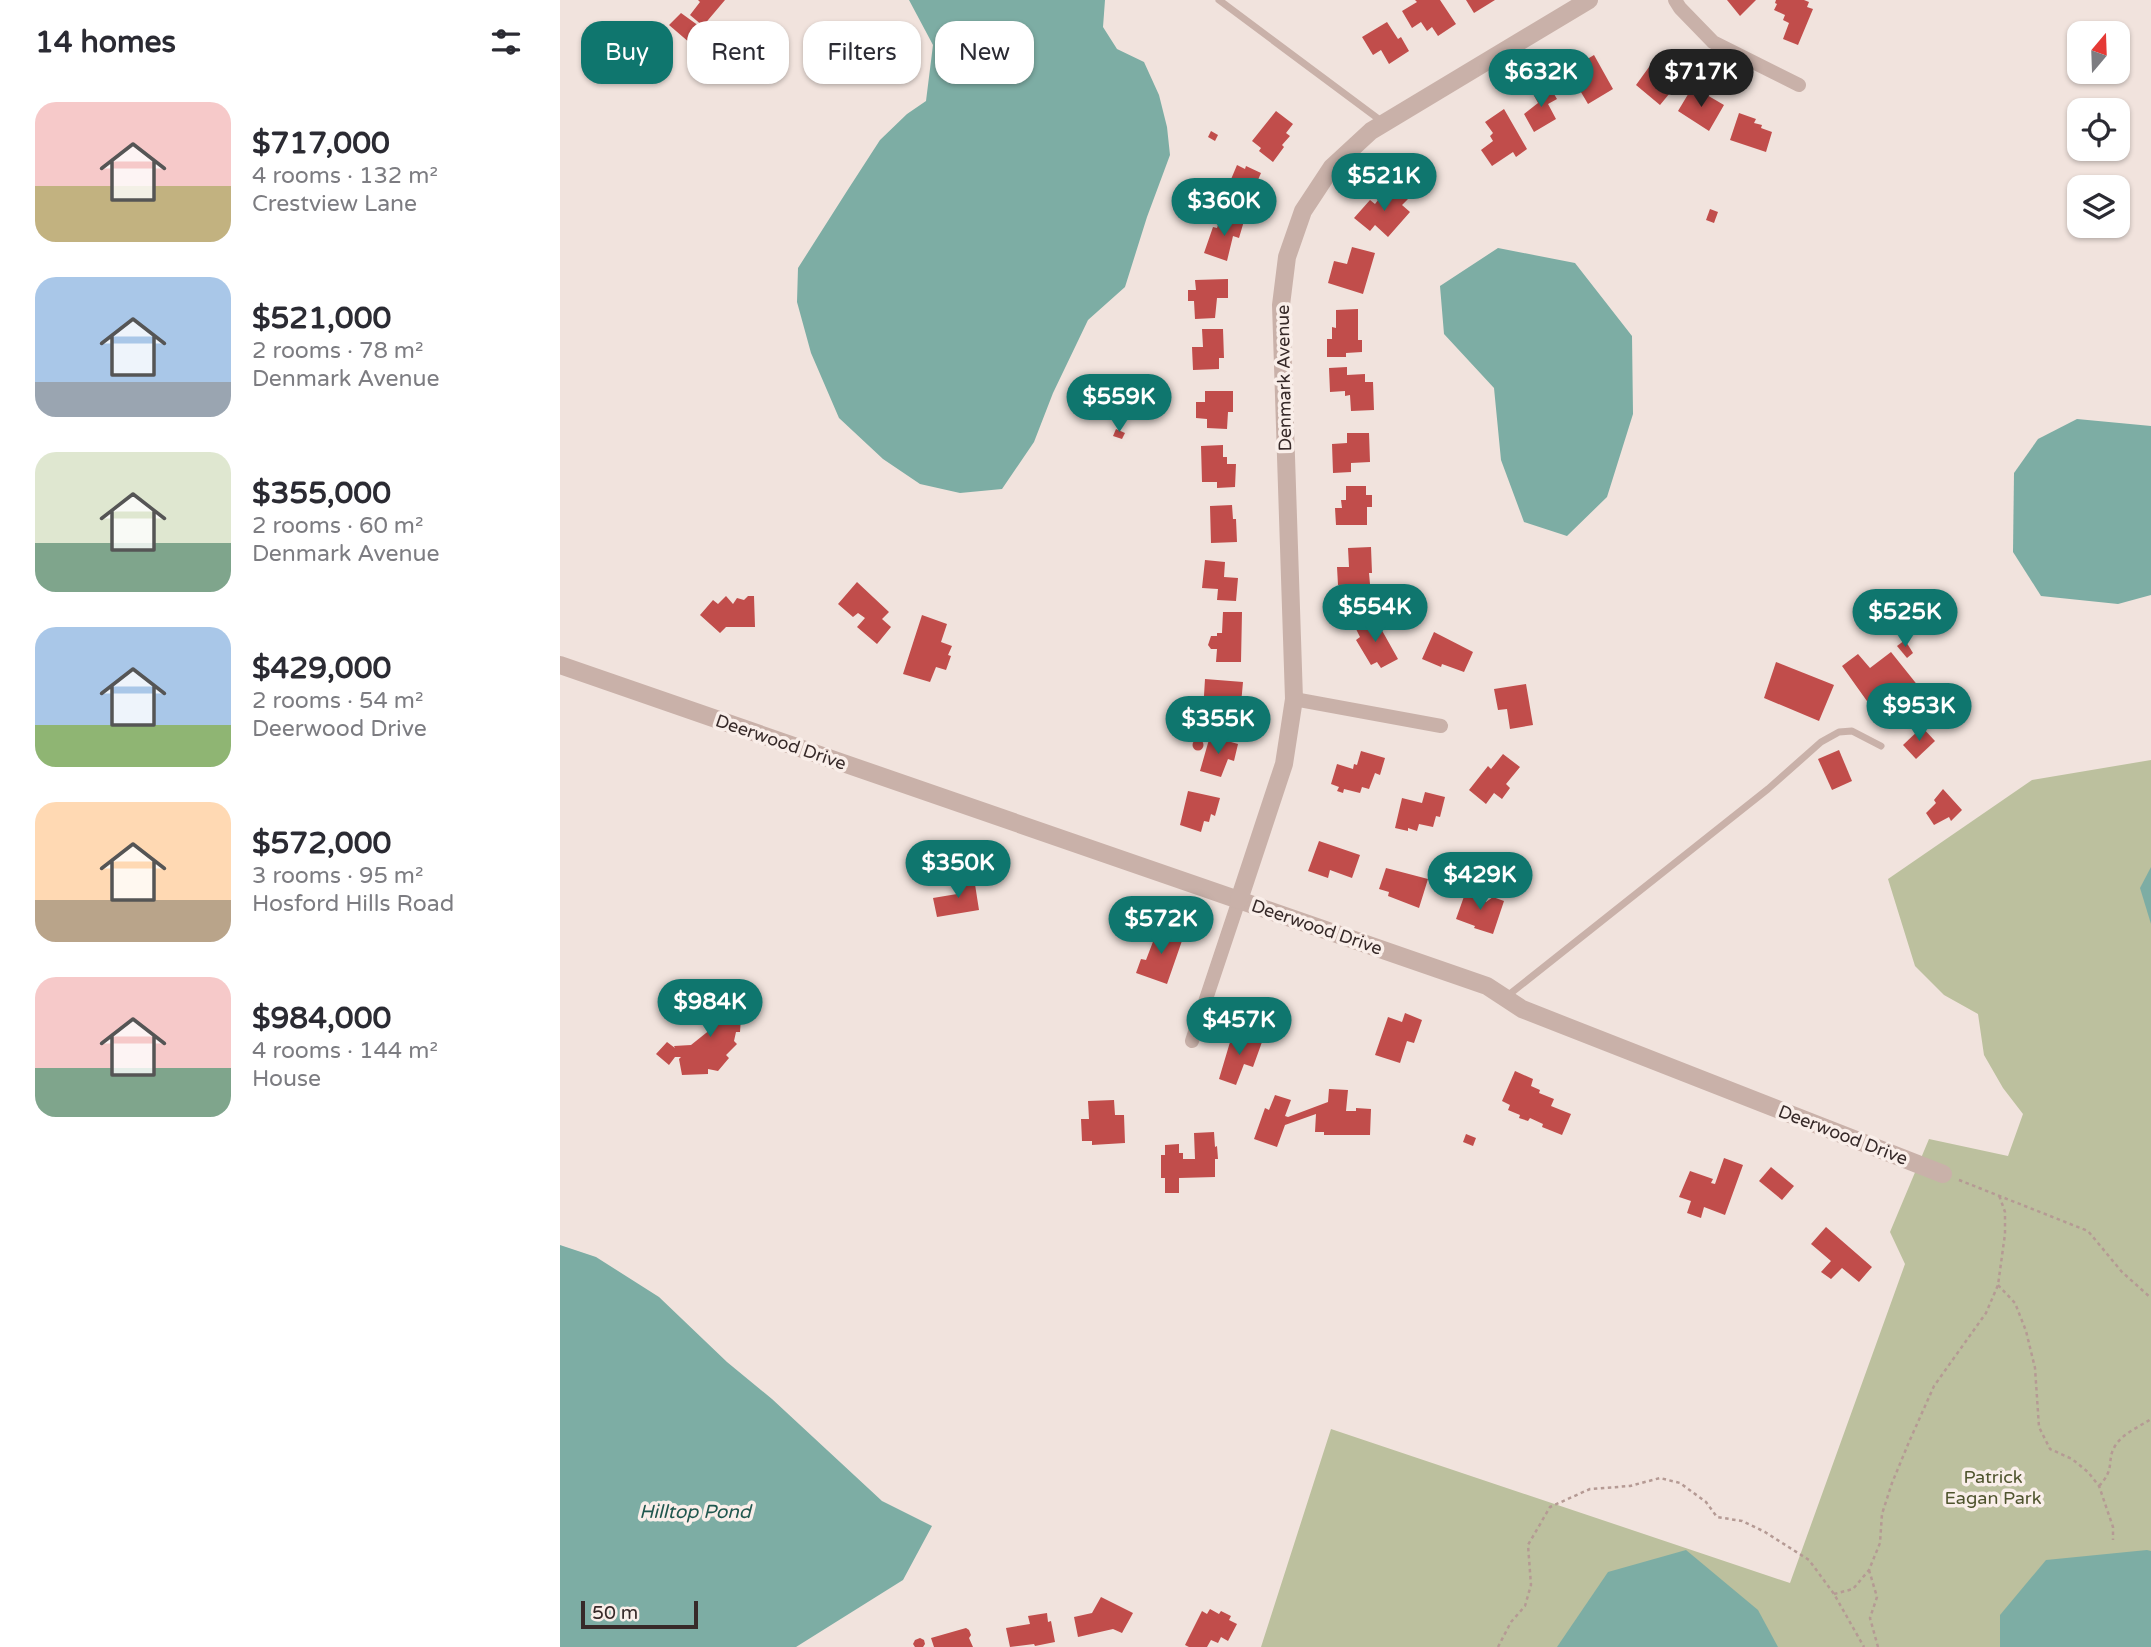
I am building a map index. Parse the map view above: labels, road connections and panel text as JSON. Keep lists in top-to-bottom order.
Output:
{
  "streets": {
    "street": ["Denmark Avenue", "Deerwood Drive"]
  },
  "crossings": [
    ["Denmark Avenue", "Deerwood Drive"]
  ],
  "water": ["Hilltop Pond"],
  "parks": ["Patrick Eagan Park"],
  "scale_bar": "50 m",
  "north": "top",
  "page": {
    "heading": "14 homes",
    "chip": [
      "Buy",
      "Rent",
      "Filters",
      "New"
    ],
    "price": [
      "$632K",
      "$717K",
      "$521K",
      "$360K",
      "$559K",
      "$554K",
      "$525K",
      "$953K",
      "$355K",
      "$350K",
      "$429K",
      "$572K",
      "$984K",
      "$457K"
    ],
    "list": [
      {
        "name": "$717,000",
        "note": "4 rooms · 132 m² · Crestview Lane"
      },
      {
        "name": "$521,000",
        "note": "2 rooms · 78 m² · Denmark Avenue"
      },
      {
        "name": "$355,000",
        "note": "2 rooms · 60 m² · Denmark Avenue"
      },
      {
        "name": "$429,000",
        "note": "2 rooms · 54 m² · Deerwood Drive"
      },
      {
        "name": "$572,000",
        "note": "3 rooms · 95 m² · Hosford Hills Road"
      },
      {
        "name": "$984,000",
        "note": "4 rooms · 144 m² · House"
      }
    ],
    "scale": "50 m"
  }
}
